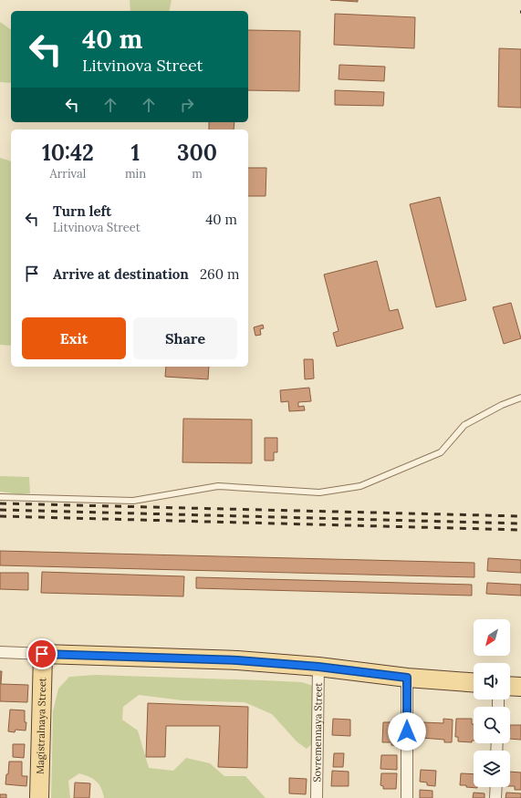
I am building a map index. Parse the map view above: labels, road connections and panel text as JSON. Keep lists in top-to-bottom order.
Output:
{
  "streets": {
    "main road": ["Magistralnaya Street"],
    "street": ["Sovremennaya Street"]
  },
  "north": "bottom left",
  "page": {
    "turn": ["40 m", "Litvinova Street"],
    "eta": [
      "10:42",
      "Arrival",
      "1",
      "min",
      "300",
      "m"
    ],
    "list": [
      {
        "name": "Turn left",
        "note": "Litvinova Street",
        "value": "40 m"
      },
      {
        "name": "Arrive at destination",
        "value": "260 m"
      }
    ],
    "buttons": ["Exit", "Share"]
  }
}
